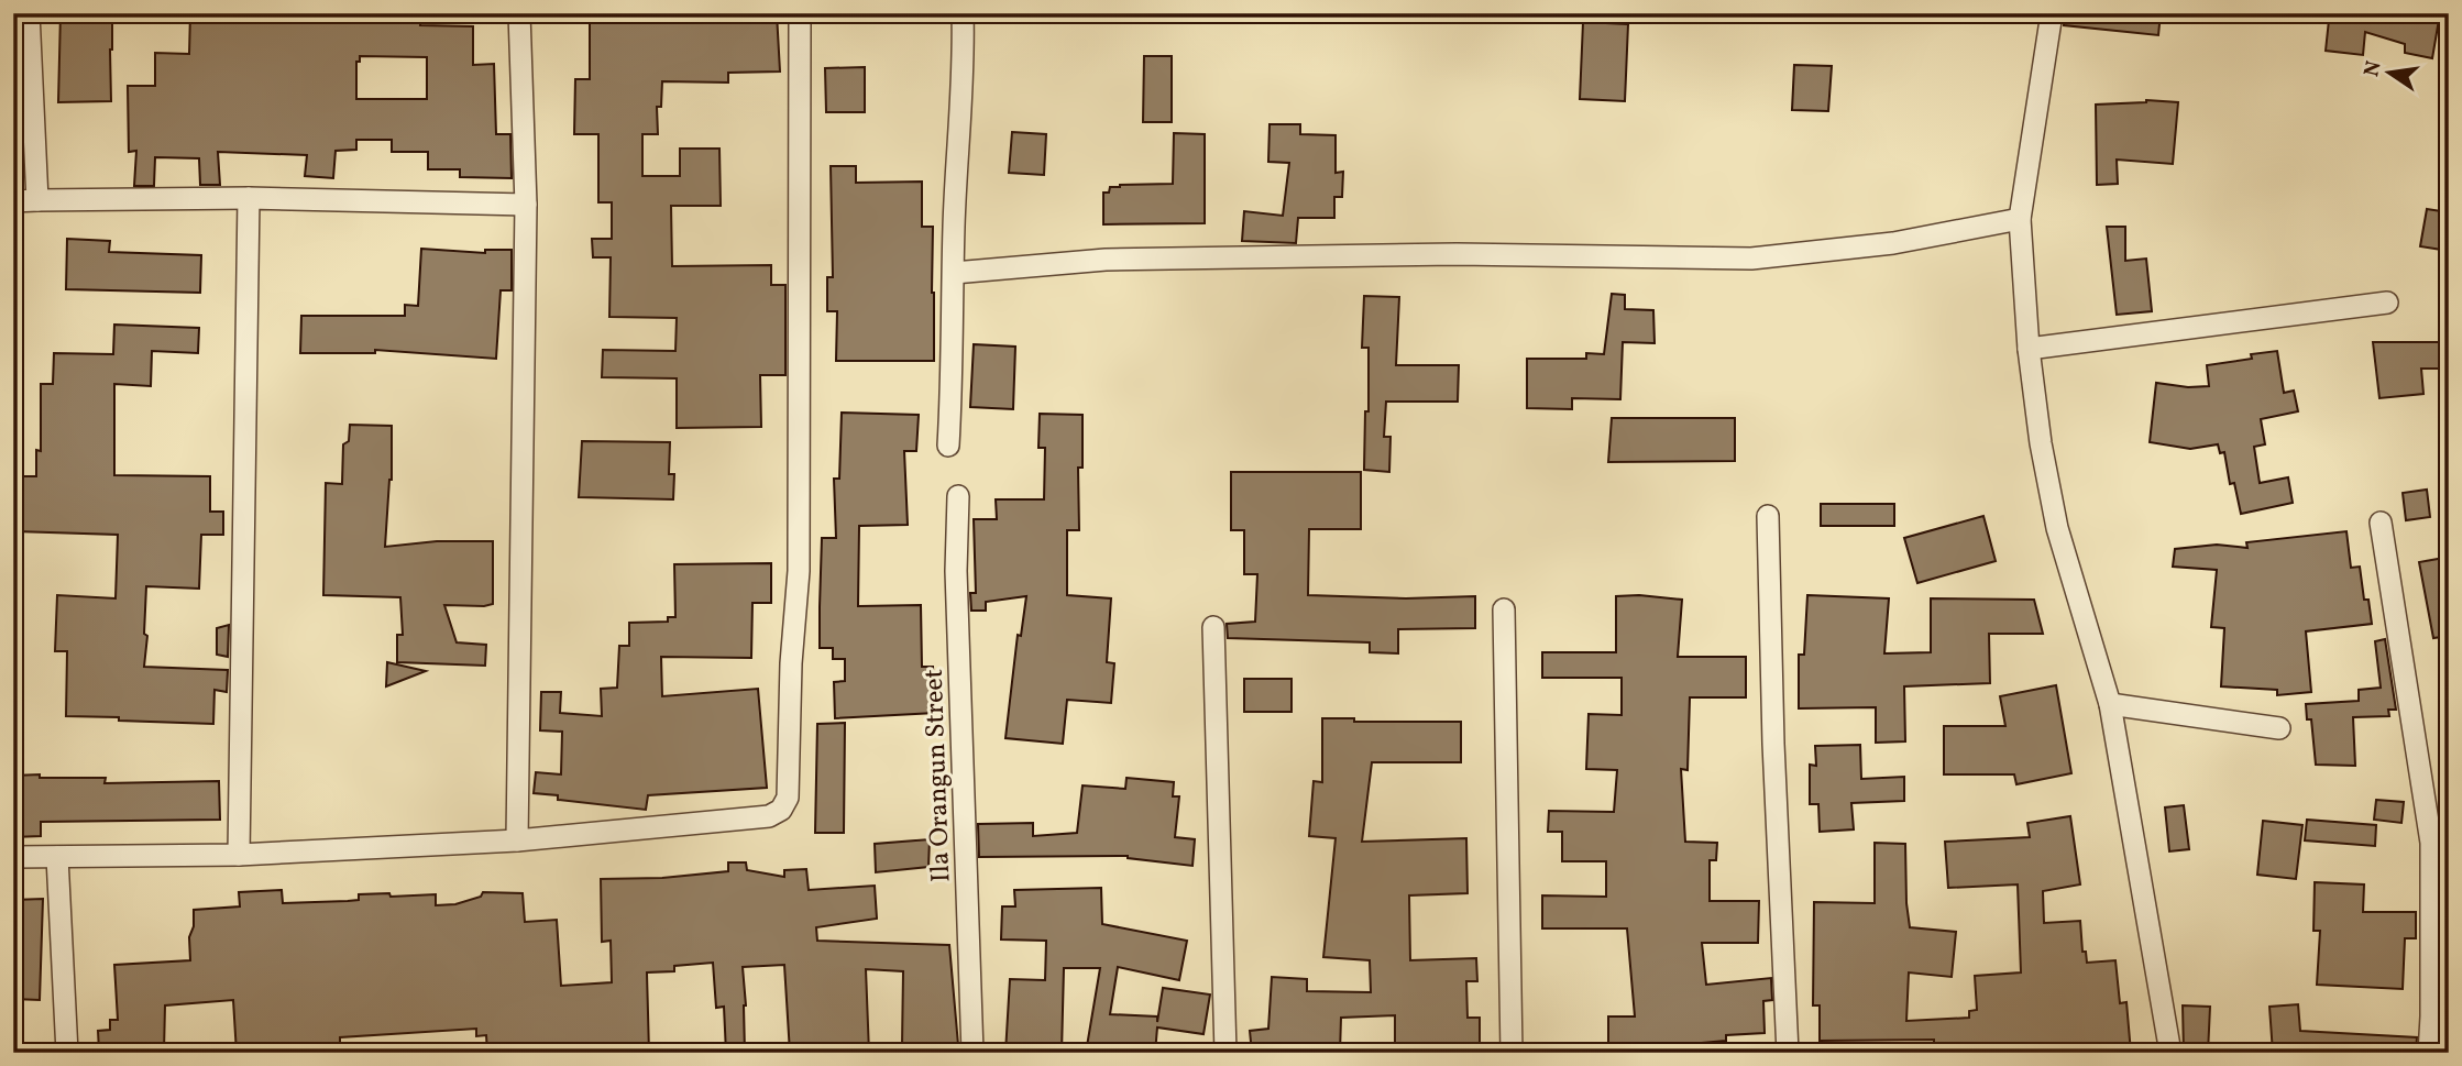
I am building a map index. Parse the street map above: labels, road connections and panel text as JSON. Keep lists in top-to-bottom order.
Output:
{
  "streets": {
    "street": ["Ila Orangun Street"]
  },
  "north": "left"
}
